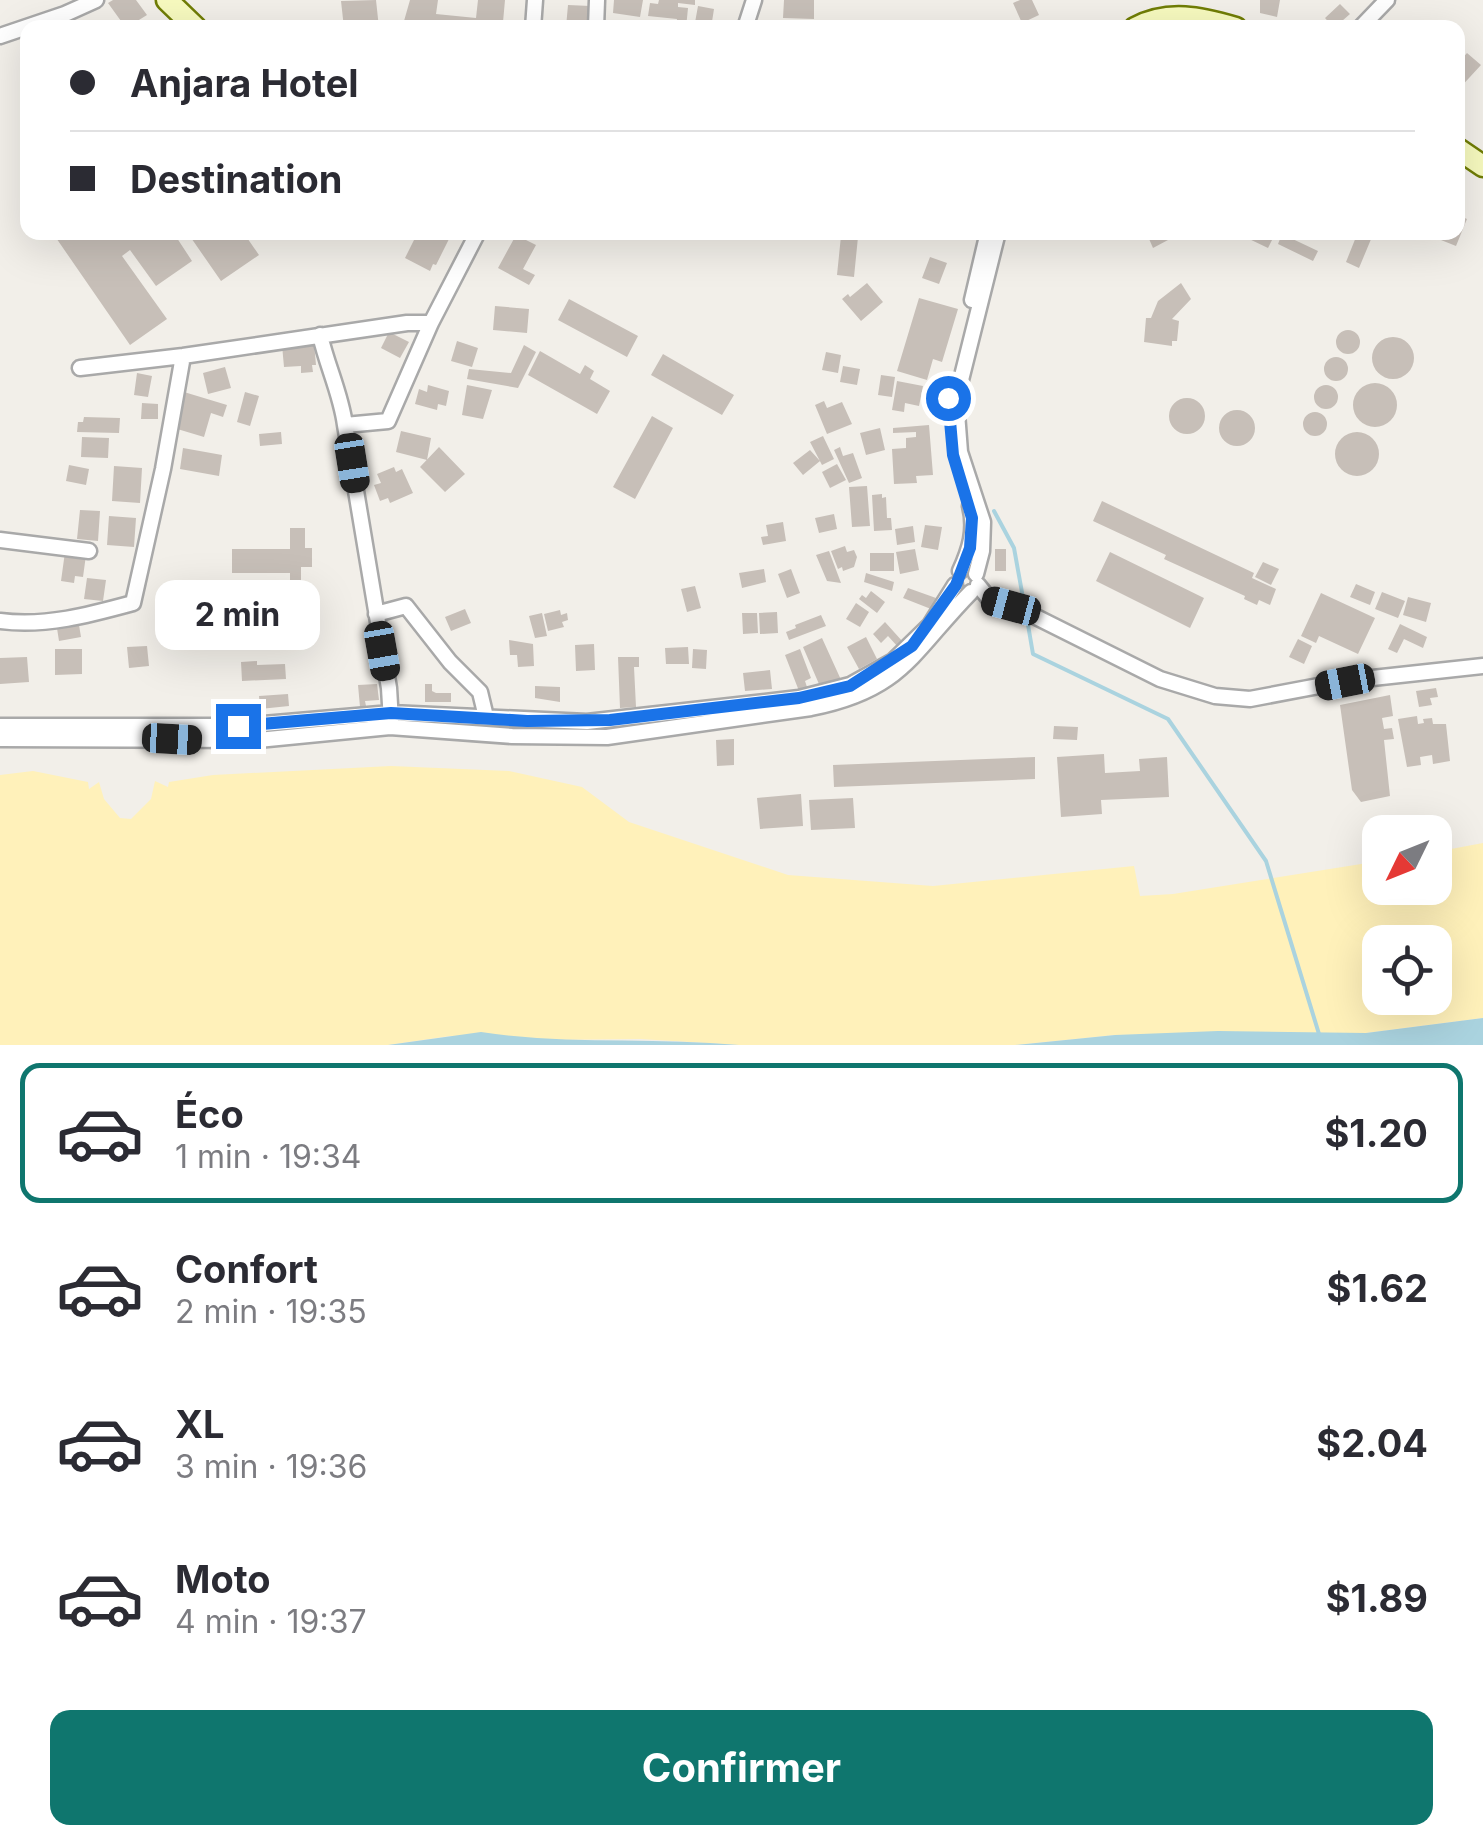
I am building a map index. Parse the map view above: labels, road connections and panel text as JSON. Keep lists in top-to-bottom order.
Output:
{
  "north": "bottom left",
  "page": {
    "banner": ["Anjara Hotel", "Destination"],
    "bubble": "2 min",
    "list": [
      {
        "name": "Éco",
        "note": "1 min · 19:34",
        "value": "$1.20"
      },
      {
        "name": "Confort",
        "note": "2 min · 19:35",
        "value": "$1.62"
      },
      {
        "name": "XL",
        "note": "3 min · 19:36",
        "value": "$2.04"
      },
      {
        "name": "Moto",
        "note": "4 min · 19:37",
        "value": "$1.89"
      }
    ],
    "buttons": "Confirmer"
  }
}
